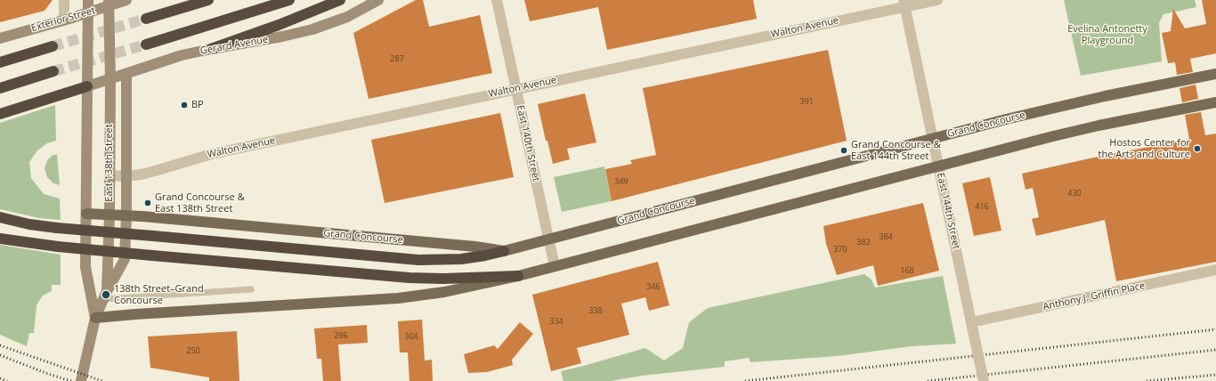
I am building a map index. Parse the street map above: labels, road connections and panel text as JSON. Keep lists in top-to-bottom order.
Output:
{
  "streets": {
    "main road": [
      "Exterior Street",
      "Gerard Avenue",
      "Grand Concourse",
      "East 138th Street"
    ],
    "street": [
      "Walton Avenue",
      "East 140th Street",
      "East 144th Street",
      "Anthony J. Griffin Place"
    ]
  },
  "crossings": [
    ["Exterior Street", "East 138th Street"],
    ["Walton Avenue", "East 140th Street"],
    ["Walton Avenue", "East 138th Street"],
    ["Walton Avenue", "East 144th Street"],
    ["Gerard Avenue", "East 138th Street"],
    ["Grand Concourse", "East 140th Street"],
    ["Grand Concourse", "East 138th Street"],
    ["Grand Concourse", "East 144th Street"],
    ["East 144th Street", "Anthony J. Griffin Place"]
  ],
  "parks": ["Evelina Antonetty Playground"],
  "places": [
    "BP",
    "Hostos Center for the Arts and Culture",
    "Grand Concourse & East 144th Street",
    "Grand Concourse & East 138th Street",
    "138th Street–Grand Concourse"
  ],
  "house_numbers": [
    "287",
    "391",
    "349",
    "430",
    "416",
    "384",
    "382",
    "370",
    "168",
    "346",
    "338",
    "334",
    "296",
    "304",
    "250"
  ]
}
